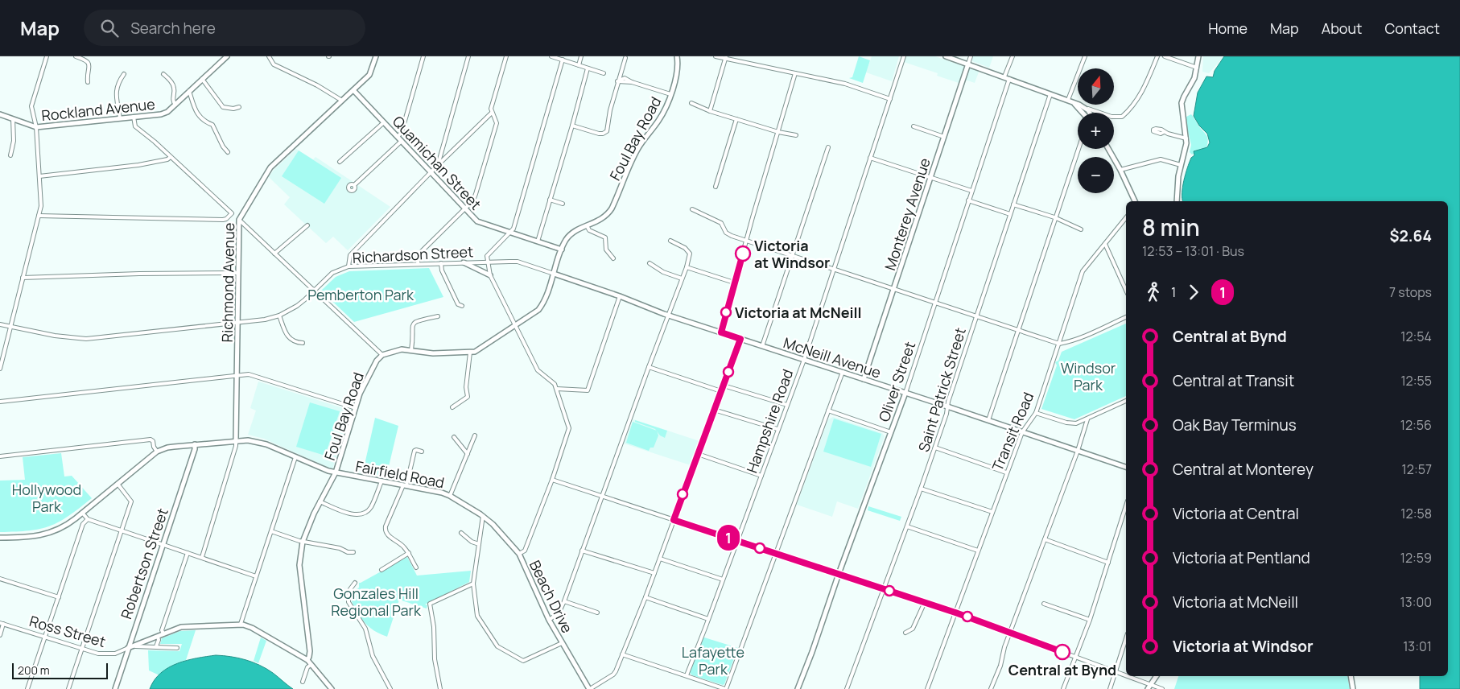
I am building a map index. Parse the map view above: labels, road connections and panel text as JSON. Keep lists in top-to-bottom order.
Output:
{
  "streets": {
    "street": [
      "Rockland Avenue",
      "Foul Bay Road",
      "Quamichan Street",
      "Monterey Avenue",
      "Richardson Street",
      "Richmond Avenue",
      "McNeill Avenue",
      "Oliver Street",
      "Saint Patrick Street",
      "Hampshire Road",
      "Transit Road",
      "Fairfield Road",
      "Robertson Street",
      "Beach Drive",
      "Ross Street"
    ]
  },
  "crossings": [
    ["Foul Bay Road", "Quamichan Street"],
    ["Foul Bay Road", "Richardson Street"],
    ["Foul Bay Road", "McNeill Avenue"],
    ["Foul Bay Road", "Fairfield Road"],
    ["Quamichan Street", "Richmond Avenue"],
    ["Monterey Avenue", "McNeill Avenue"],
    ["Richardson Street", "Richmond Avenue"],
    ["Richardson Street", "McNeill Avenue"],
    ["Richmond Avenue", "Fairfield Road"],
    ["McNeill Avenue", "Oliver Street"],
    ["McNeill Avenue", "Saint Patrick Street"],
    ["McNeill Avenue", "Hampshire Road"],
    ["McNeill Avenue", "Transit Road"],
    ["Fairfield Road", "Robertson Street"],
    ["Fairfield Road", "Beach Drive"],
    ["Robertson Street", "Ross Street"]
  ],
  "parks": [
    "Pemberton Park",
    "Windsor Park",
    "Hollywood Park",
    "Gonzales Hill Regional Park",
    "Lafayette Park"
  ],
  "places": ["Victoria at Windsor", "Victoria at McNeill", "Central at Bynd"],
  "lines": ["bus line 1"],
  "scale_bar": "200 m",
  "north": "top",
  "page": {
    "header": "Map",
    "search": "Search here",
    "nav": [
      "Home",
      "Map",
      "About",
      "Contact"
    ],
    "on_map": "1",
    "map_buttons": ["+", "−"],
    "heading": ["8 min", "12:53 – 13:01 · Bus", "$2.64"],
    "legs": ["1", "1", "7 stops"],
    "list": [
      {
        "name": "Central at Bynd",
        "value": "12:54"
      },
      {
        "name": "Central at Transit",
        "value": "12:55"
      },
      {
        "name": "Oak Bay Terminus",
        "value": "12:56"
      },
      {
        "name": "Central at Monterey",
        "value": "12:57"
      },
      {
        "name": "Victoria at Central",
        "value": "12:58"
      },
      {
        "name": "Victoria at Pentland",
        "value": "12:59"
      },
      {
        "name": "Victoria at McNeill",
        "value": "13:00"
      },
      {
        "name": "Victoria at Windsor",
        "value": "13:01"
      }
    ],
    "scale": "200 m"
  }
}
